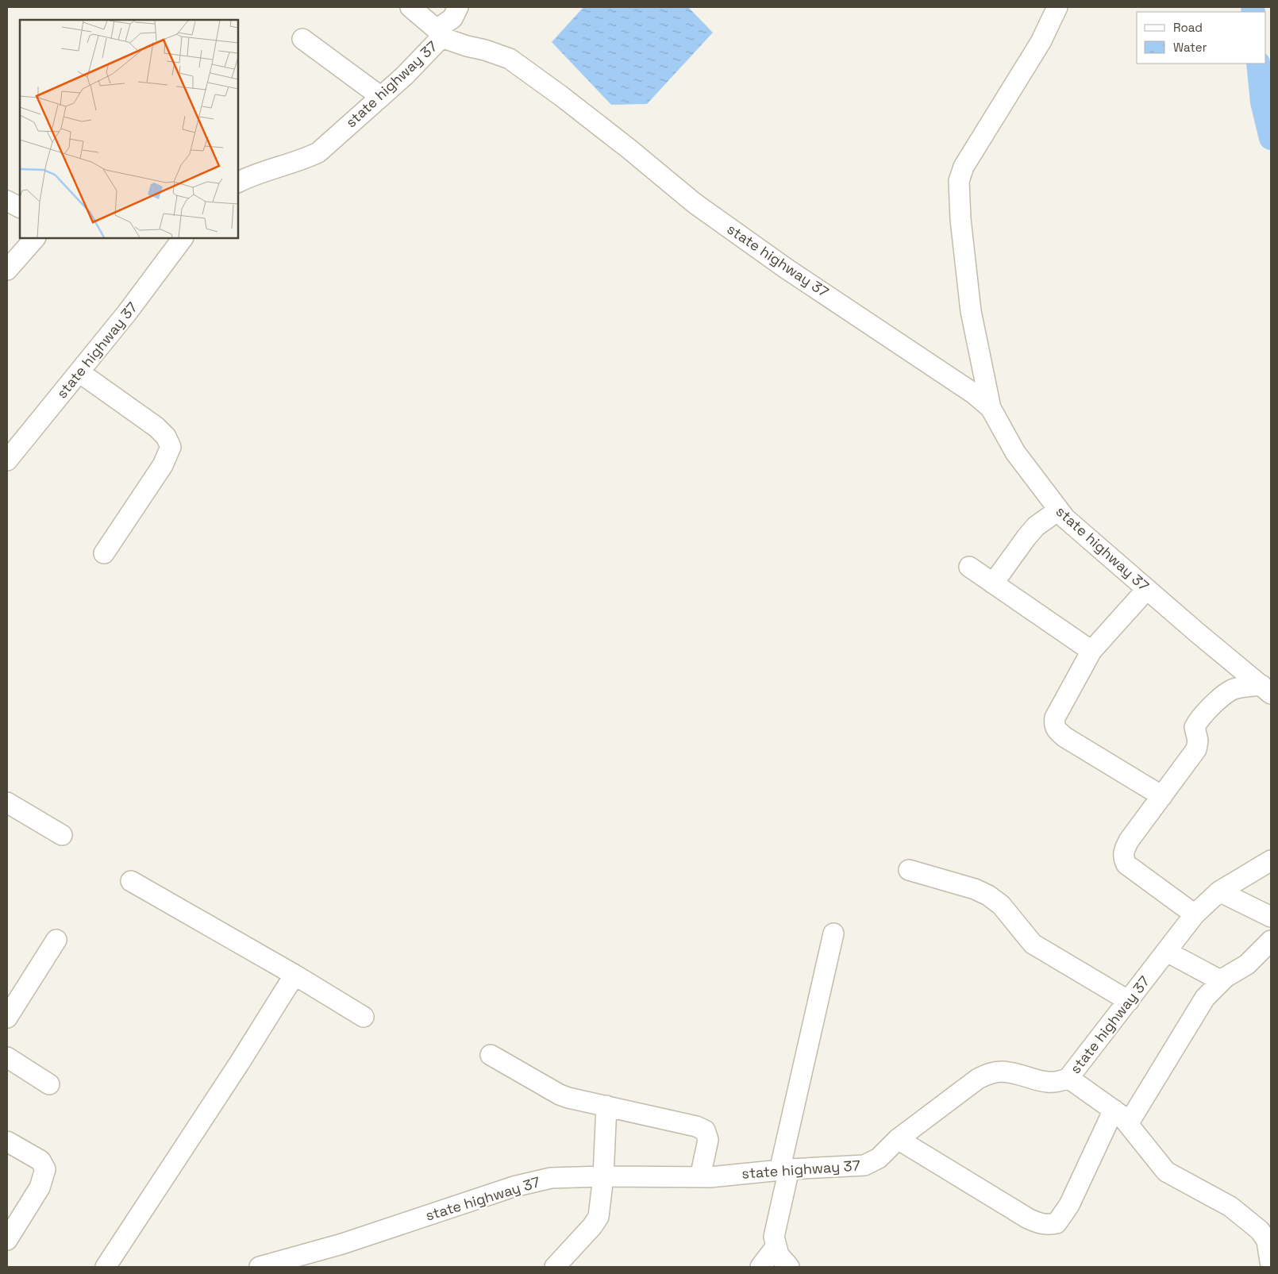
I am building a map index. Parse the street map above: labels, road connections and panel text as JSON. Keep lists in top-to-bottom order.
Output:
{
  "streets": {
    "street": ["state highway 37"]
  },
  "legend": ["Road", "Water"]
}
